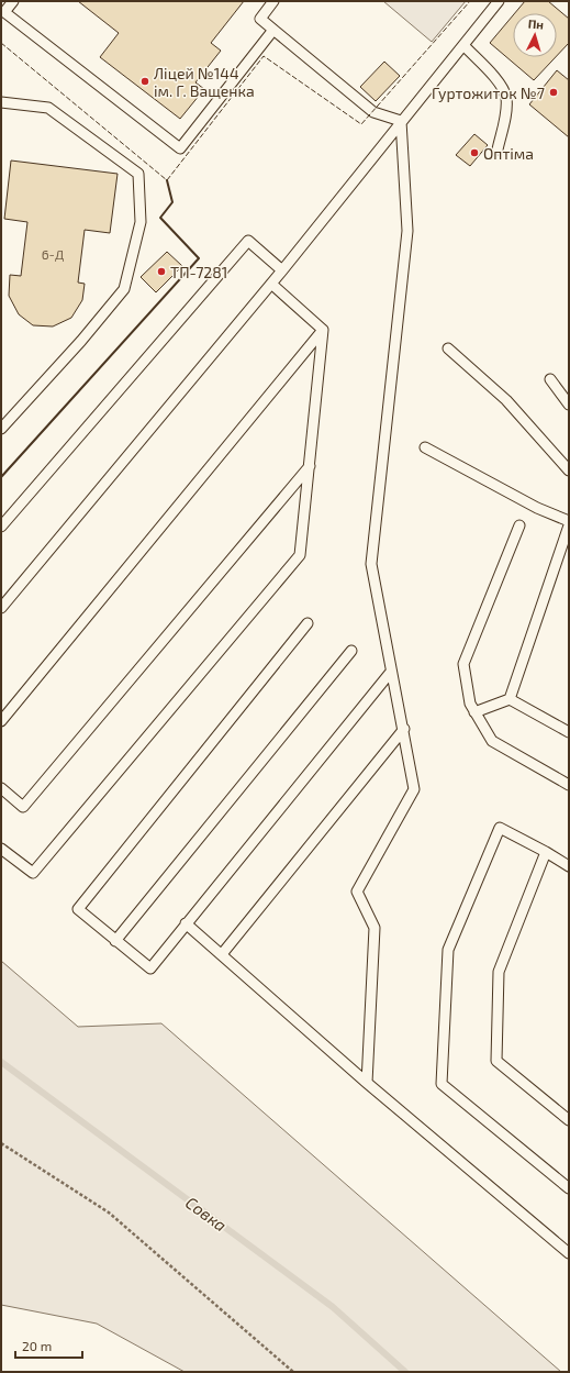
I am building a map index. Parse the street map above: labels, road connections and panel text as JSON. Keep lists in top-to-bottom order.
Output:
{
  "water": ["Совка"],
  "places": [
    "Ліцей №144 ім. Г. Ващенка",
    "Гуртожиток №7",
    "Оптіма",
    "ТП-7281"
  ],
  "house_numbers": ["6-Д"],
  "scale_bar": "20 m",
  "north": "top"
}
